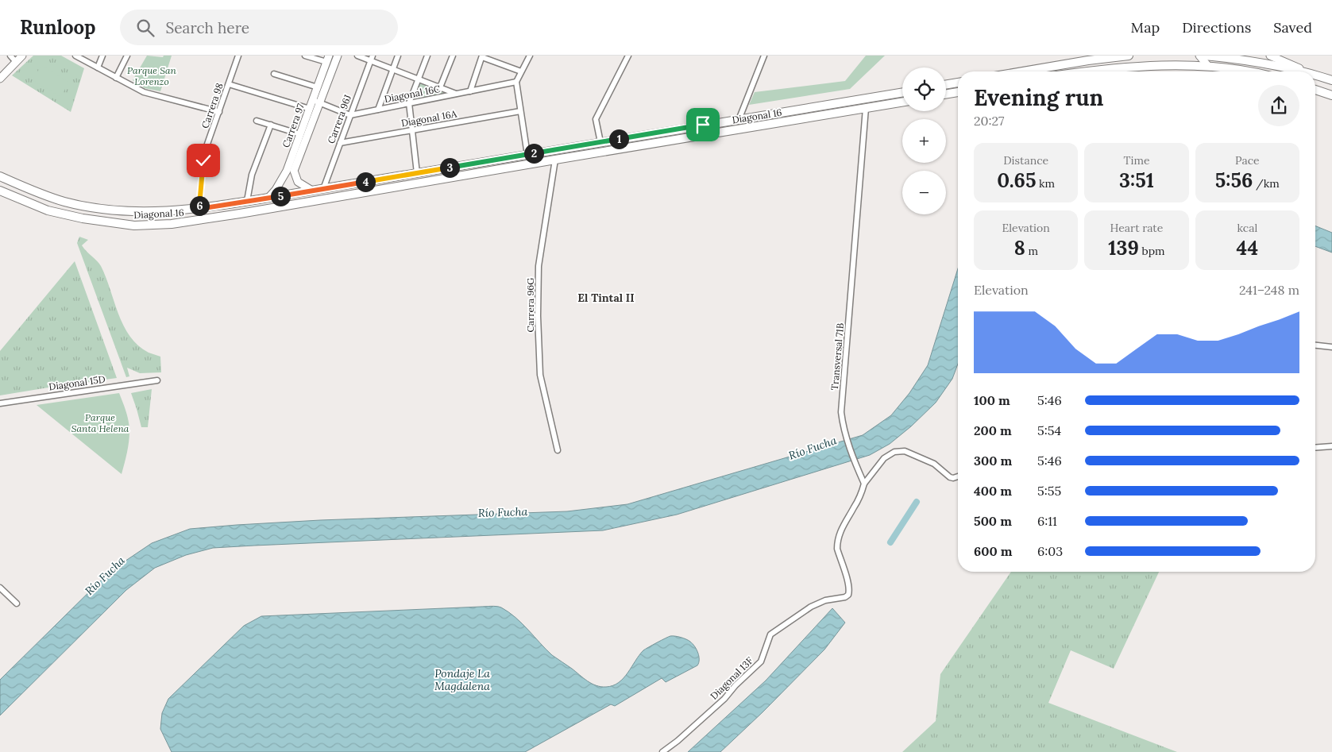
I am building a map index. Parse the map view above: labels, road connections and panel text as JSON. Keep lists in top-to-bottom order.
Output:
{
  "streets": {
    "main road": ["Diagonal 16"],
    "street": [
      "Diagonal 16C",
      "Carrera 98",
      "Diagonal 16A",
      "Carrera 96J",
      "Carrera 97",
      "Carrera 96G",
      "Transversal 71B",
      "Diagonal 15D",
      "Diagonal 13F"
    ]
  },
  "crossings": [
    ["Diagonal 16C", "Carrera 96J"],
    ["Carrera 98", "Diagonal 16"],
    ["Diagonal 16", "Carrera 96J"],
    ["Diagonal 16", "Carrera 97"],
    ["Diagonal 16", "Carrera 96G"],
    ["Diagonal 16", "Transversal 71B"],
    ["Diagonal 16A", "Carrera 96J"],
    ["Transversal 71B", "Diagonal 13F"]
  ],
  "districts": ["El Tintal II"],
  "water": ["Río Fucha", "Pondaje La Magdalena"],
  "parks": ["Parque San Lorenzo", "Parque Santa Helena"],
  "page": {
    "header": "Runloop",
    "search": "Search here",
    "nav": ["Map", "Directions", "Saved"],
    "map_buttons": ["+", "−"],
    "heading": ["Evening run", "20:27"],
    "pins": [
      "1",
      "2",
      "3",
      "4",
      "5",
      "6"
    ],
    "stats": [
      ["Distance", "0.65 km"],
      ["Time", "3:51"],
      ["Pace", "5:56 /km"],
      ["Elevation", "8 m"],
      ["Heart rate", "139 bpm"],
      ["kcal", "44"]
    ],
    "chart": ["Elevation", "241–248 m"],
    "list": [
      {
        "name": "100 m",
        "note": "5:46"
      },
      {
        "name": "200 m",
        "note": "5:54"
      },
      {
        "name": "300 m",
        "note": "5:46"
      },
      {
        "name": "400 m",
        "note": "5:55"
      },
      {
        "name": "500 m",
        "note": "6:11"
      },
      {
        "name": "600 m",
        "note": "6:03"
      }
    ]
  }
}
